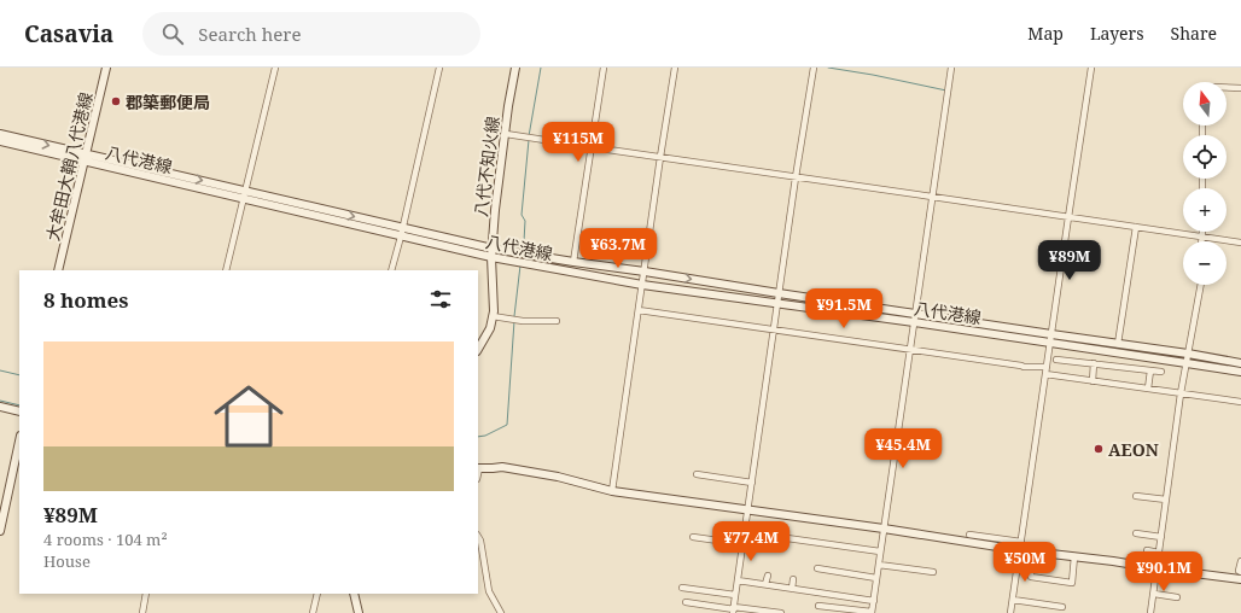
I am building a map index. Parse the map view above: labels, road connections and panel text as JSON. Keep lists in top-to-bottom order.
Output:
{
  "streets": {
    "main road": ["八代港線", "大牟田大鞘八代港線", "八代不知火線"]
  },
  "crossings": [
    ["八代港線", "大牟田大鞘八代港線"],
    ["八代港線", "八代不知火線"]
  ],
  "places": ["郡築郵便局", "AEON"],
  "north": "top",
  "page": {
    "header": "Casavia",
    "search": "Search here",
    "nav": ["Map", "Layers", "Share"],
    "map_buttons": ["+", "−"],
    "price": [
      "¥115M",
      "¥63.7M",
      "¥89M",
      "¥91.5M",
      "¥45.4M",
      "¥77.4M",
      "¥50M",
      "¥90.1M"
    ],
    "heading": "8 homes",
    "list": [
      {
        "name": "¥89M",
        "note": "4 rooms · 104 m² · House"
      }
    ]
  }
}
